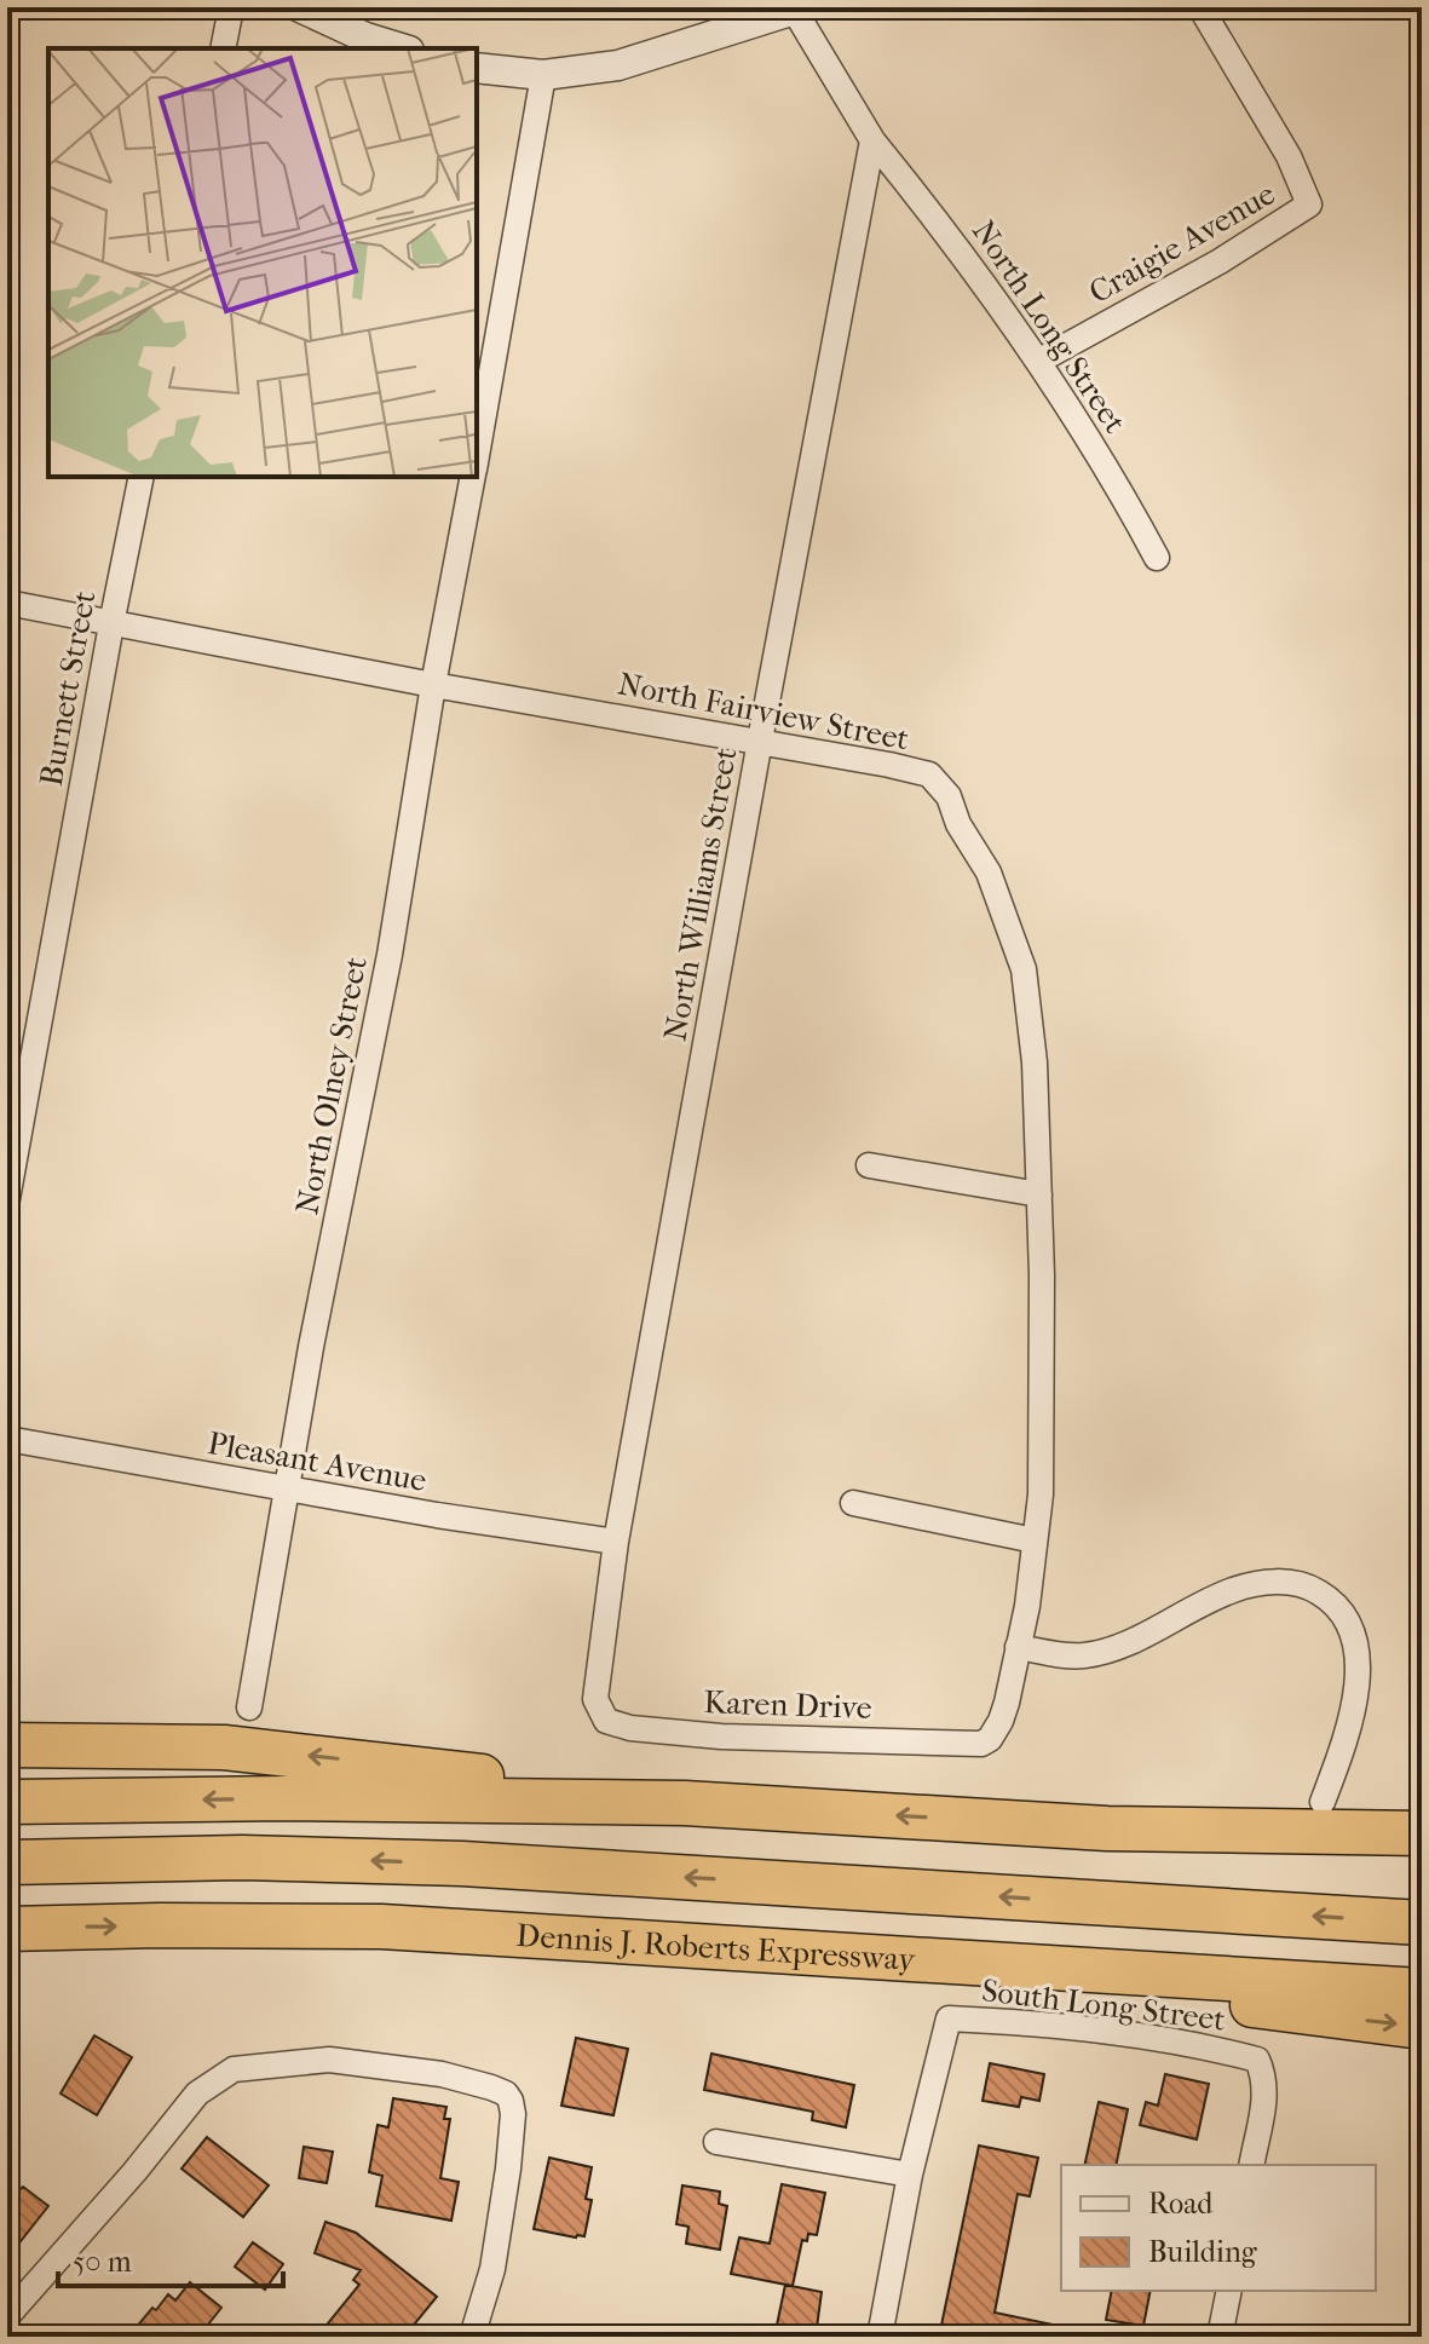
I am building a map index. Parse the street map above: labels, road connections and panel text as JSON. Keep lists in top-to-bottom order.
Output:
{
  "streets": {
    "highway": ["Dennis J. Roberts Expressway"],
    "street": [
      "Craigie Avenue",
      "North Long Street",
      "Burnett Street",
      "North Fairview Street",
      "North Williams Street",
      "North Olney Street",
      "Pleasant Avenue",
      "Karen Drive",
      "South Long Street"
    ]
  },
  "crossings": [
    ["Craigie Avenue", "North Long Street"],
    ["North Long Street", "North Williams Street"],
    ["Burnett Street", "North Fairview Street"],
    ["North Fairview Street", "North Williams Street"],
    ["North Fairview Street", "North Olney Street"],
    ["North Fairview Street", "Karen Drive"],
    ["North Williams Street", "Pleasant Avenue"],
    ["North Williams Street", "Karen Drive"],
    ["North Olney Street", "Pleasant Avenue"]
  ],
  "legend": ["Road", "Building"],
  "scale_bar": "50 m"
}
